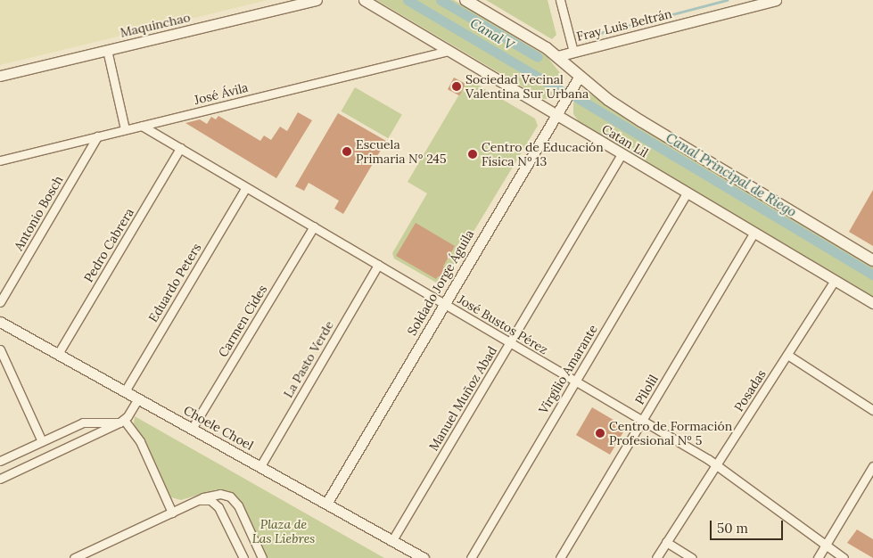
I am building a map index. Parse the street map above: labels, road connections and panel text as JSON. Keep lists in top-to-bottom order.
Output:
{
  "streets": {
    "street": [
      "Maquinchao",
      "Fray Luis Beltrán",
      "José Ávila",
      "Catan Lil",
      "Antonio Bosch",
      "Pedro Cabrera",
      "Eduardo Peters",
      "Soldado Jorge Águila",
      "Carmen Cides",
      "José Bustos Pérez",
      "La Pasto Verde",
      "Virgilio Amarante",
      "Pilolil",
      "Posadas",
      "Manuel Muñoz Abad",
      "Choele Choel"
    ]
  },
  "crossings": [
    ["José Ávila", "Catan Lil"],
    ["José Ávila", "Antonio Bosch"],
    ["José Ávila", "José Bustos Pérez"],
    ["Catan Lil", "Soldado Jorge Águila"],
    ["Catan Lil", "Virgilio Amarante"],
    ["Catan Lil", "Pilolil"],
    ["Catan Lil", "Posadas"],
    ["Catan Lil", "Manuel Muñoz Abad"],
    ["Pedro Cabrera", "José Bustos Pérez"],
    ["Pedro Cabrera", "Choele Choel"],
    ["Eduardo Peters", "José Bustos Pérez"],
    ["Eduardo Peters", "Choele Choel"],
    ["Soldado Jorge Águila", "José Bustos Pérez"],
    ["Soldado Jorge Águila", "Choele Choel"],
    ["Carmen Cides", "José Bustos Pérez"],
    ["Carmen Cides", "Choele Choel"],
    ["José Bustos Pérez", "La Pasto Verde"],
    ["José Bustos Pérez", "Virgilio Amarante"],
    ["José Bustos Pérez", "Pilolil"],
    ["José Bustos Pérez", "Posadas"],
    ["José Bustos Pérez", "Manuel Muñoz Abad"],
    ["La Pasto Verde", "Choele Choel"],
    ["Manuel Muñoz Abad", "Choele Choel"]
  ],
  "water": ["Canal V", "Canal Principal de Riego"],
  "parks": ["Plaza de Las Liebres"],
  "places": [
    "Sociedad Vecinal Valentina Sur Urbana",
    "Escuela Primaria N° 245",
    "Centro de Educación Física N° 13",
    "Centro de Formación Profesional N° 5"
  ],
  "scale_bar": "50 m"
}
